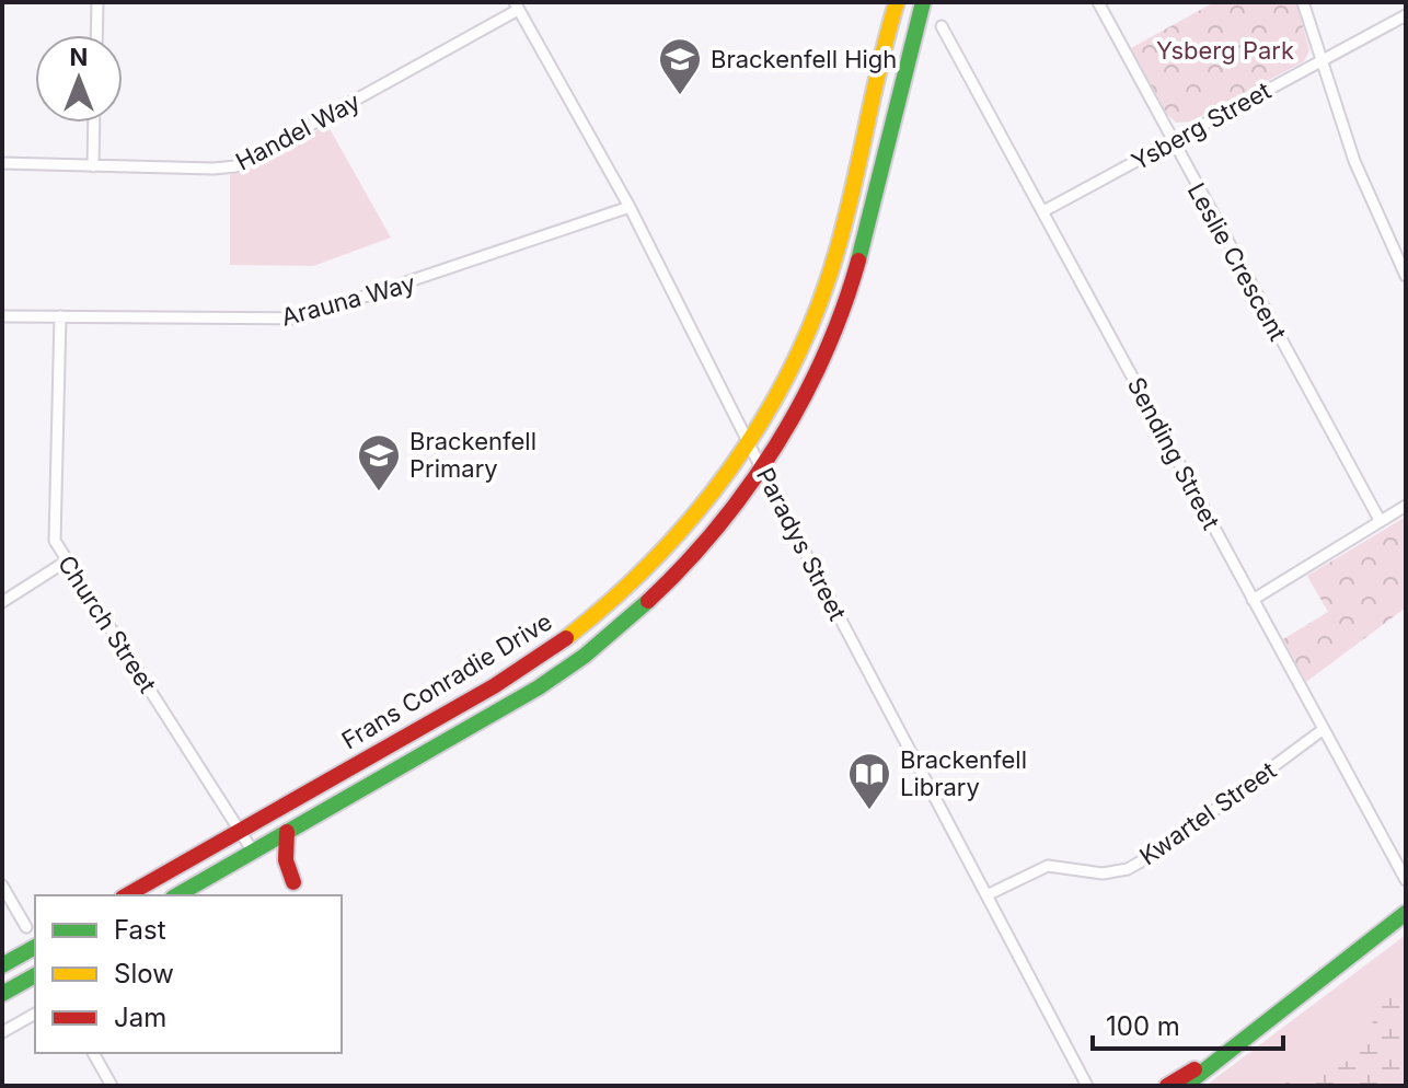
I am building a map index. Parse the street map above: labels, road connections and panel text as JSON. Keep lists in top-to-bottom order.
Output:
{
  "streets": {
    "street": [
      "Ysberg Street",
      "Handel Way",
      "Leslie Crescent",
      "Arauna Way",
      "Sending Street",
      "Paradys Street",
      "Church Street",
      "Frans Conradie Drive",
      "Kwartel Street"
    ]
  },
  "crossings": [
    ["Ysberg Street", "Leslie Crescent"],
    ["Ysberg Street", "Sending Street"],
    ["Handel Way", "Paradys Street"],
    ["Arauna Way", "Paradys Street"],
    ["Arauna Way", "Church Street"],
    ["Sending Street", "Kwartel Street"],
    ["Paradys Street", "Frans Conradie Drive"],
    ["Paradys Street", "Kwartel Street"],
    ["Church Street", "Frans Conradie Drive"]
  ],
  "parks": ["Ysberg Park"],
  "places": {
    "school or university": ["Brackenfell High", "Brackenfell Primary"],
    "library": ["Brackenfell Library"]
  },
  "legend": ["Fast", "Slow", "Jam"],
  "scale_bar": "100 m",
  "north": "top"
}
